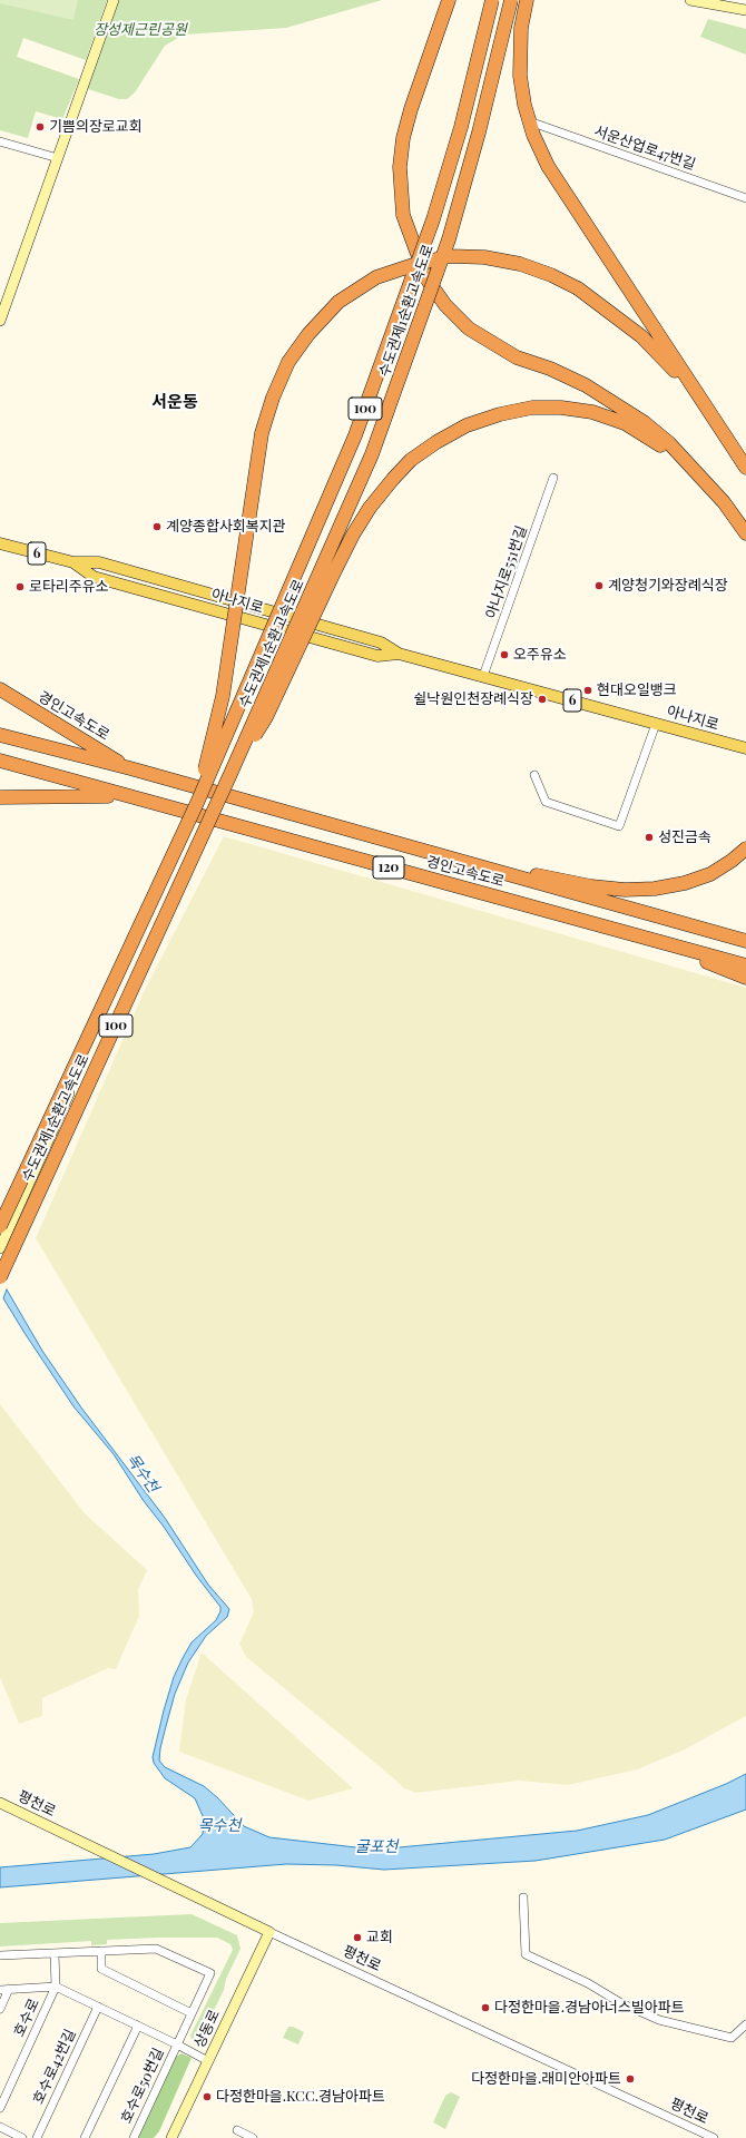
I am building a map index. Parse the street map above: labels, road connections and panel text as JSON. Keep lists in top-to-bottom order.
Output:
{
  "streets": {
    "highway": [
      "수도권제1순환고속도로",
      "100",
      "경인고속도로",
      "120"
    ],
    "main road": ["6", "아나지로"],
    "street": [
      "서운산업로47번길",
      "아나지로551번길",
      "평천로",
      "호수로",
      "상동로",
      "호수로42번길",
      "호수로50번길"
    ]
  },
  "crossings": [
    ["아나지로551번길", "아나지로"],
    ["평천로", "상동로"],
    ["호수로", "상동로"],
    ["호수로", "호수로42번길"],
    ["호수로", "호수로50번길"]
  ],
  "districts": ["서운동"],
  "water": ["목수천", "굴포천"],
  "parks": ["장성제근린공원"],
  "places": [
    "기쁨의장로교회",
    "계양종합사회복지관",
    "계양청기와장례식장",
    "로타리주유소",
    "오주유소",
    "현대오일뱅크",
    "쉴낙원인천장례식장",
    "성진금속",
    "교회",
    "다정한마을.경남아너스빌아파트",
    "다정한마을.래미안아파트",
    "다정한마을.KCC.경남아파트"
  ]
}
